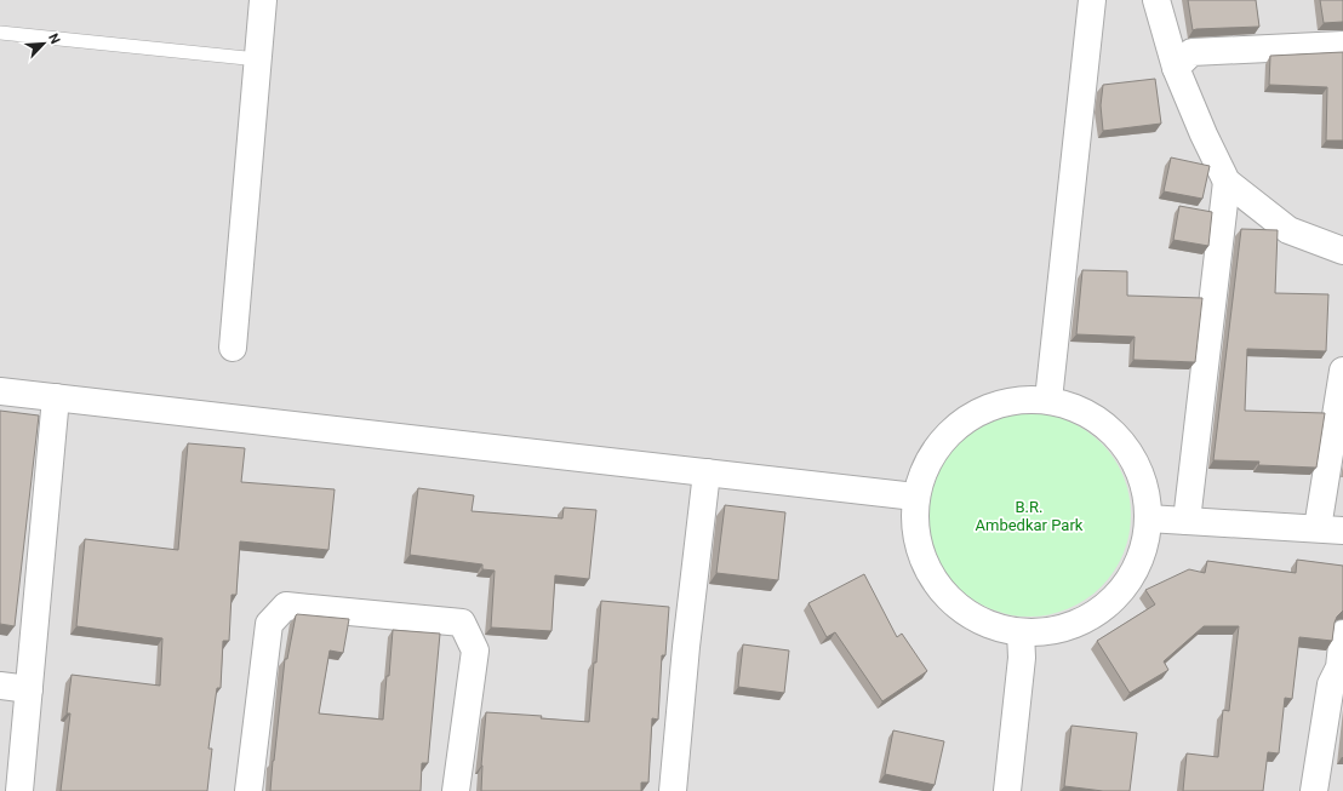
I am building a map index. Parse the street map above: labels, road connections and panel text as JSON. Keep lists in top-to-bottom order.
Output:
{
  "parks": ["B.R. Ambedkar Park"],
  "north": "top right"
}
